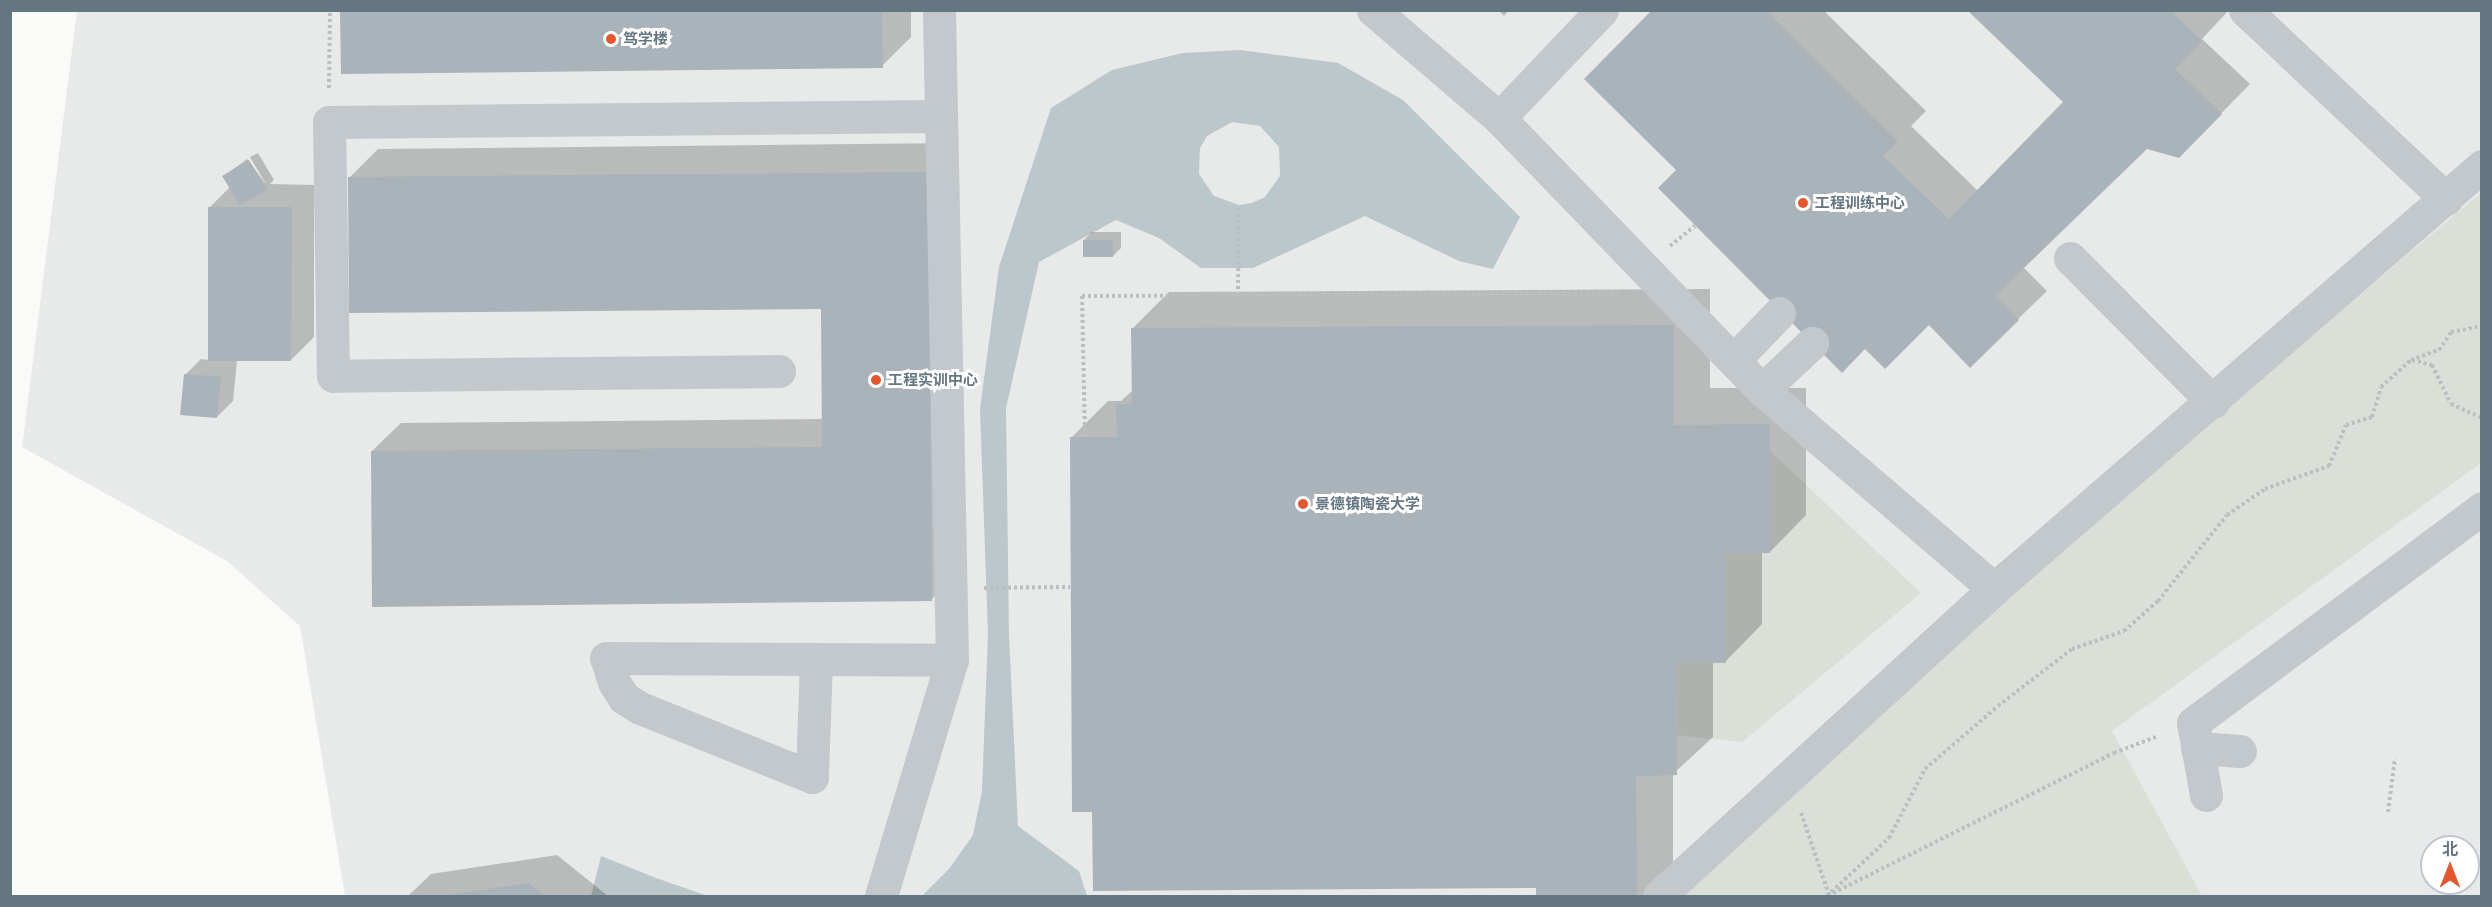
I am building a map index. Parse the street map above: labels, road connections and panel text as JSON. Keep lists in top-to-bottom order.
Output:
{
  "places": [
    "笃学楼",
    "工程训练中心",
    "工程实训中心",
    "景德镇陶瓷大学"
  ],
  "north": "top"
}
